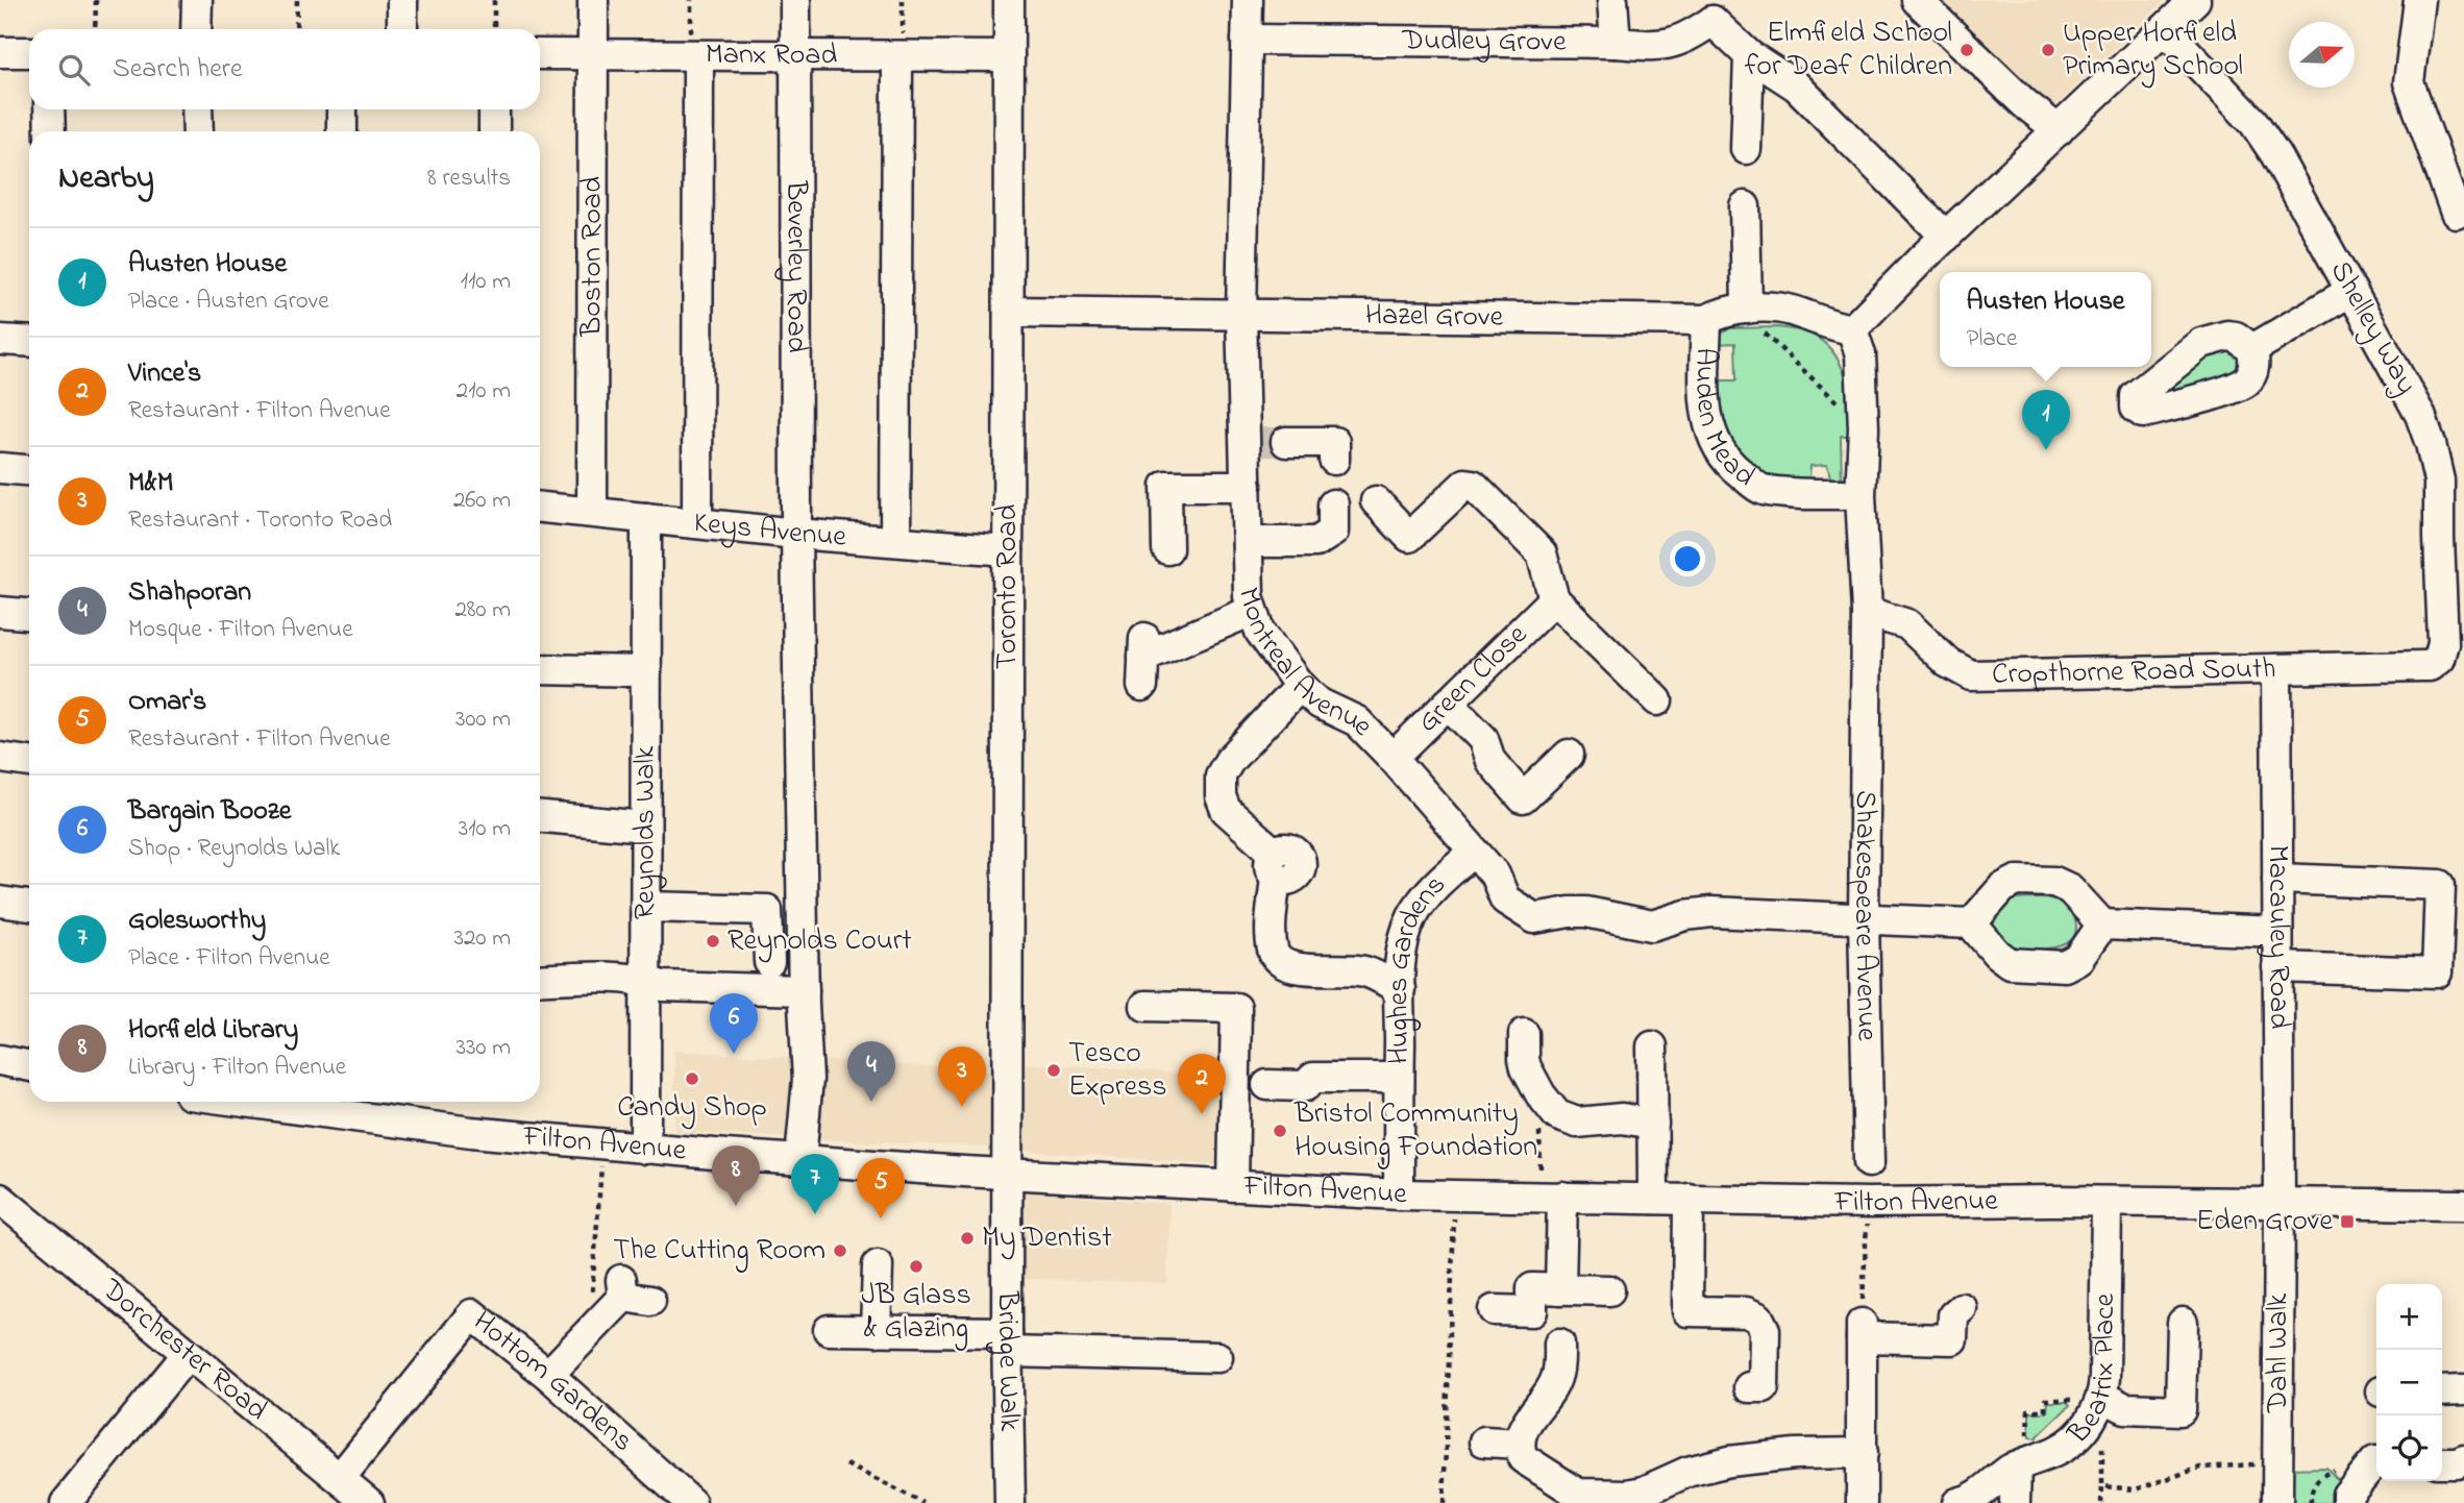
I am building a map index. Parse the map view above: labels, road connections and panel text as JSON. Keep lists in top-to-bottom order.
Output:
{
  "streets": {
    "street": [
      "Dudley Grove",
      "Manx Road",
      "Boston Road",
      "Beverley Road",
      "Hazel Grove",
      "Shelley Way",
      "Auden Mead",
      "Keys Avenue",
      "Toronto Road",
      "Montreal Avenue",
      "Cropthorne Road South",
      "Green Close",
      "Reynolds Walk",
      "Shakespeare Avenue",
      "Macauley Road",
      "Hughes Gardens",
      "Filton Avenue",
      "Dorchester Road",
      "Dahl Walk",
      "Bridge Walk",
      "Beatrix Place",
      "Hottom Gardens"
    ]
  },
  "crossings": [
    ["Dudley Grove", "Montreal Avenue"],
    ["Manx Road", "Boston Road"],
    ["Manx Road", "Beverley Road"],
    ["Manx Road", "Toronto Road"],
    ["Boston Road", "Keys Avenue"],
    ["Beverley Road", "Keys Avenue"],
    ["Beverley Road", "Filton Avenue"],
    ["Hazel Grove", "Auden Mead"],
    ["Hazel Grove", "Toronto Road"],
    ["Hazel Grove", "Montreal Avenue"],
    ["Hazel Grove", "Shakespeare Avenue"],
    ["Shelley Way", "Cropthorne Road South"],
    ["Keys Avenue", "Toronto Road"],
    ["Keys Avenue", "Reynolds Walk"],
    ["Toronto Road", "Filton Avenue"],
    ["Toronto Road", "Bridge Walk"],
    ["Montreal Avenue", "Green Close"],
    ["Montreal Avenue", "Shakespeare Avenue"],
    ["Montreal Avenue", "Hughes Gardens"],
    ["Cropthorne Road South", "Shakespeare Avenue"],
    ["Cropthorne Road South", "Macauley Road"],
    ["Reynolds Walk", "Filton Avenue"],
    ["Macauley Road", "Filton Avenue"],
    ["Macauley Road", "Dahl Walk"],
    ["Hughes Gardens", "Filton Avenue"],
    ["Filton Avenue", "Dahl Walk"],
    ["Filton Avenue", "Bridge Walk"],
    ["Filton Avenue", "Beatrix Place"],
    ["Dorchester Road", "Hottom Gardens"]
  ],
  "places": {
    "other": [
      "Elmfield School for Deaf Children",
      "Upper Horfield Primary School",
      "Reynolds Court",
      "Tesco Express",
      "Candy Shop",
      "Bristol Community Housing Foundation",
      "My Dentist",
      "The Cutting Room",
      "JB Glass & Glazing"
    ],
    "transit": ["Eden Grove"]
  },
  "north": "right",
  "page": {
    "search": "Search here",
    "heading": ["Nearby", "8 results"],
    "list": [
      {
        "mark": "1",
        "name": "Austen House",
        "note": "Place · Austen Grove",
        "value": "110 m"
      },
      {
        "mark": "2",
        "name": "Vince's",
        "note": "Restaurant · Filton Avenue",
        "value": "210 m"
      },
      {
        "mark": "3",
        "name": "M&M",
        "note": "Restaurant · Toronto Road",
        "value": "260 m"
      },
      {
        "mark": "4",
        "name": "Shahporan",
        "note": "Mosque · Filton Avenue",
        "value": "280 m"
      },
      {
        "mark": "5",
        "name": "Omar's",
        "note": "Restaurant · Filton Avenue",
        "value": "300 m"
      },
      {
        "mark": "6",
        "name": "Bargain Booze",
        "note": "Shop · Reynolds Walk",
        "value": "310 m"
      },
      {
        "mark": "7",
        "name": "Golesworthy",
        "note": "Place · Filton Avenue",
        "value": "320 m"
      },
      {
        "mark": "8",
        "name": "Horfield Library",
        "note": "Library · Filton Avenue",
        "value": "330 m"
      }
    ],
    "popup": ["Austen House", "Place"],
    "pins": [
      "1",
      "6",
      "4",
      "3",
      "2",
      "8",
      "7",
      "5"
    ],
    "map_buttons": ["+", "−"]
  }
}
